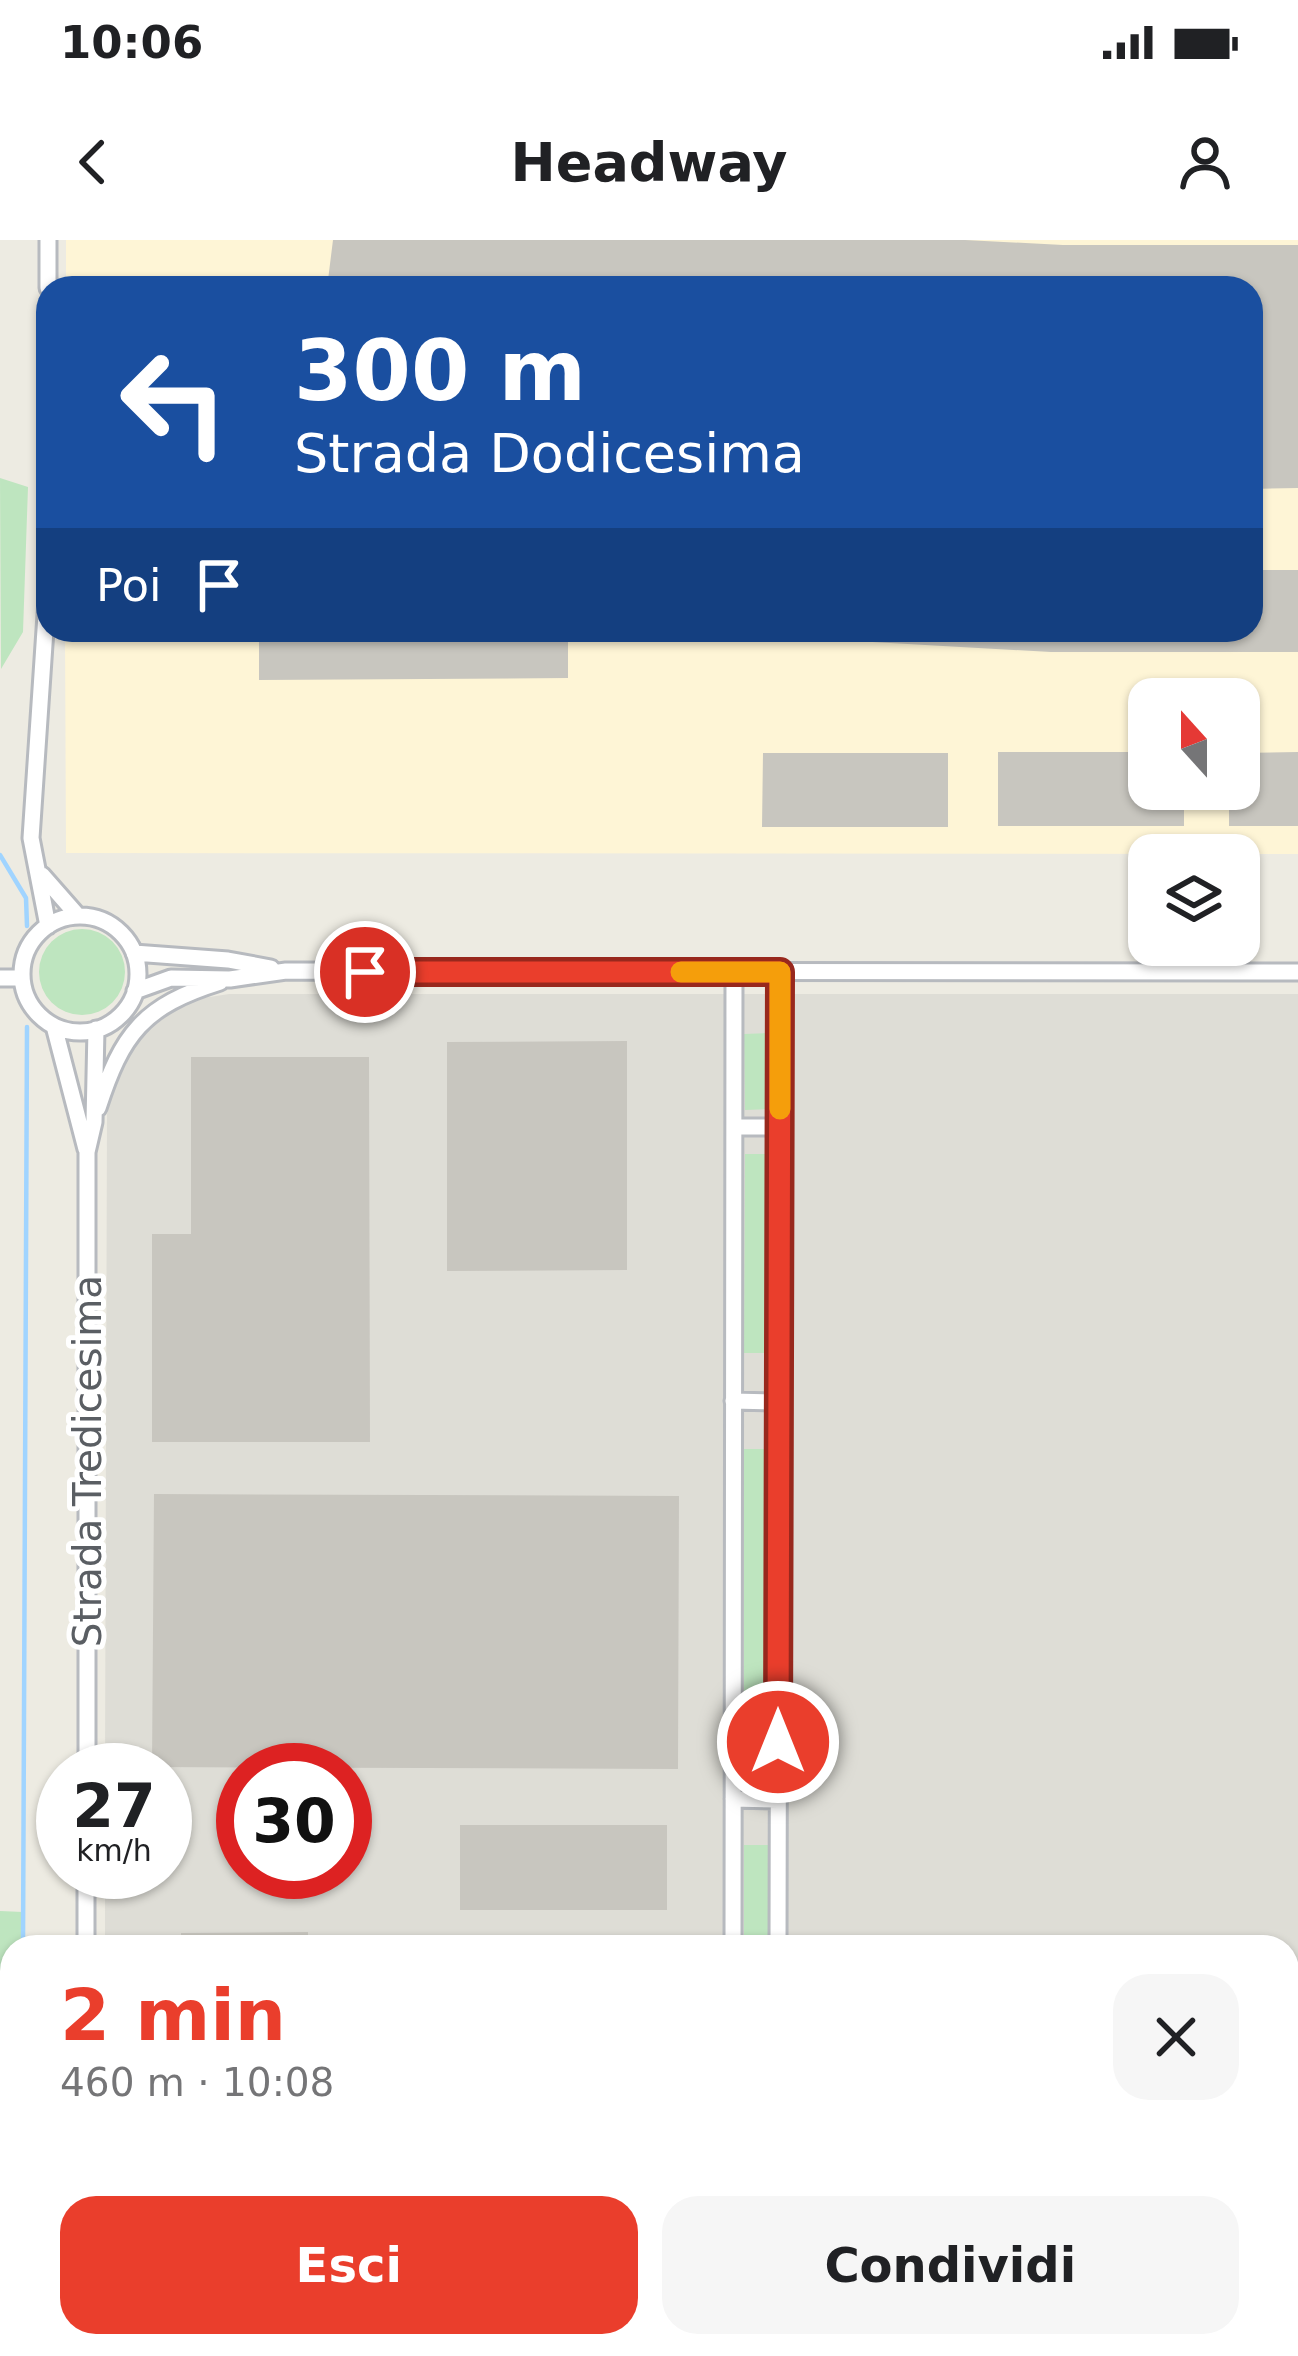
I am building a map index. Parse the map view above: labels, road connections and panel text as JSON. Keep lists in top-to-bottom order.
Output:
{
  "streets": {
    "street": ["Strada Tredicesima"]
  },
  "north": "top",
  "page": {
    "status": "10:06",
    "header": "Headway",
    "turn": ["300 m", "Strada Dodicesima"],
    "then": "Poi",
    "speed": "27 km/h",
    "limit": "30",
    "heading": ["2 min", "460 m · 10:08"],
    "buttons": ["Esci", "Condividi"]
  }
}
